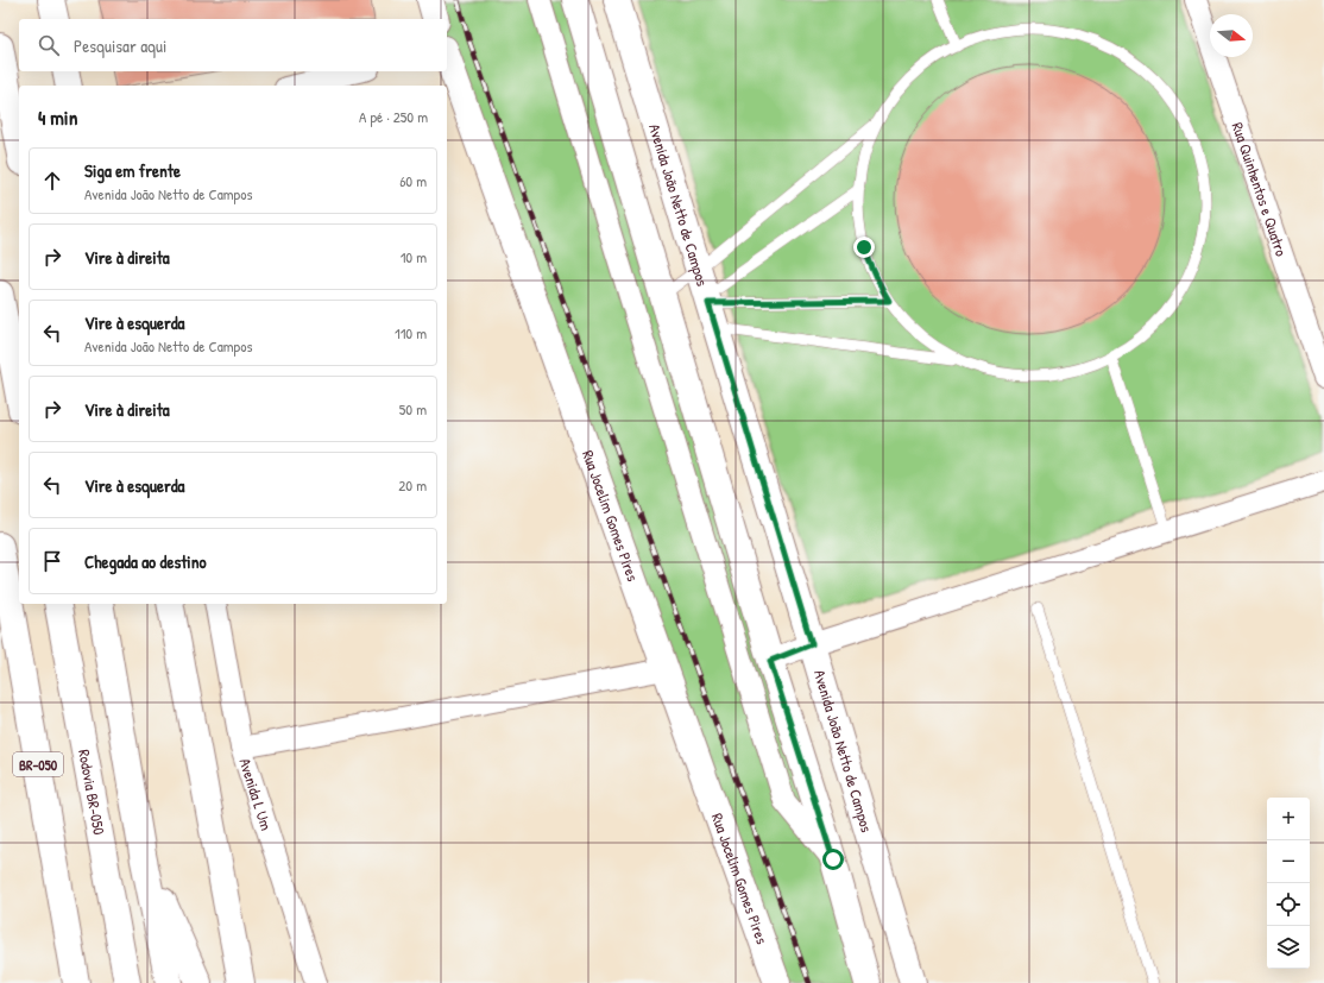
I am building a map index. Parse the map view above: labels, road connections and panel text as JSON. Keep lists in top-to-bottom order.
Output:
{
  "streets": {
    "main road": [
      "Avenida João Netto de Campos",
      "Rua Jocelim Gomes Pires",
      "BR-050",
      "Rodovia BR-050"
    ],
    "street": ["Rua Quinhentos e Quatro", "Avenida L Um"]
  },
  "north": "right",
  "page": {
    "search": "Pesquisar aqui",
    "heading": ["4 min", "A pé · 250 m"],
    "list": [
      ["Siga em frente", "Avenida João Netto de Campos", "60 m"],
      ["Vire à direita", "10 m"],
      ["Vire à esquerda", "Avenida João Netto de Campos", "110 m"],
      ["Vire à direita", "50 m"],
      ["Vire à esquerda", "20 m"],
      "Chegada ao destino"
    ],
    "map_buttons": ["+", "−"]
  }
}
